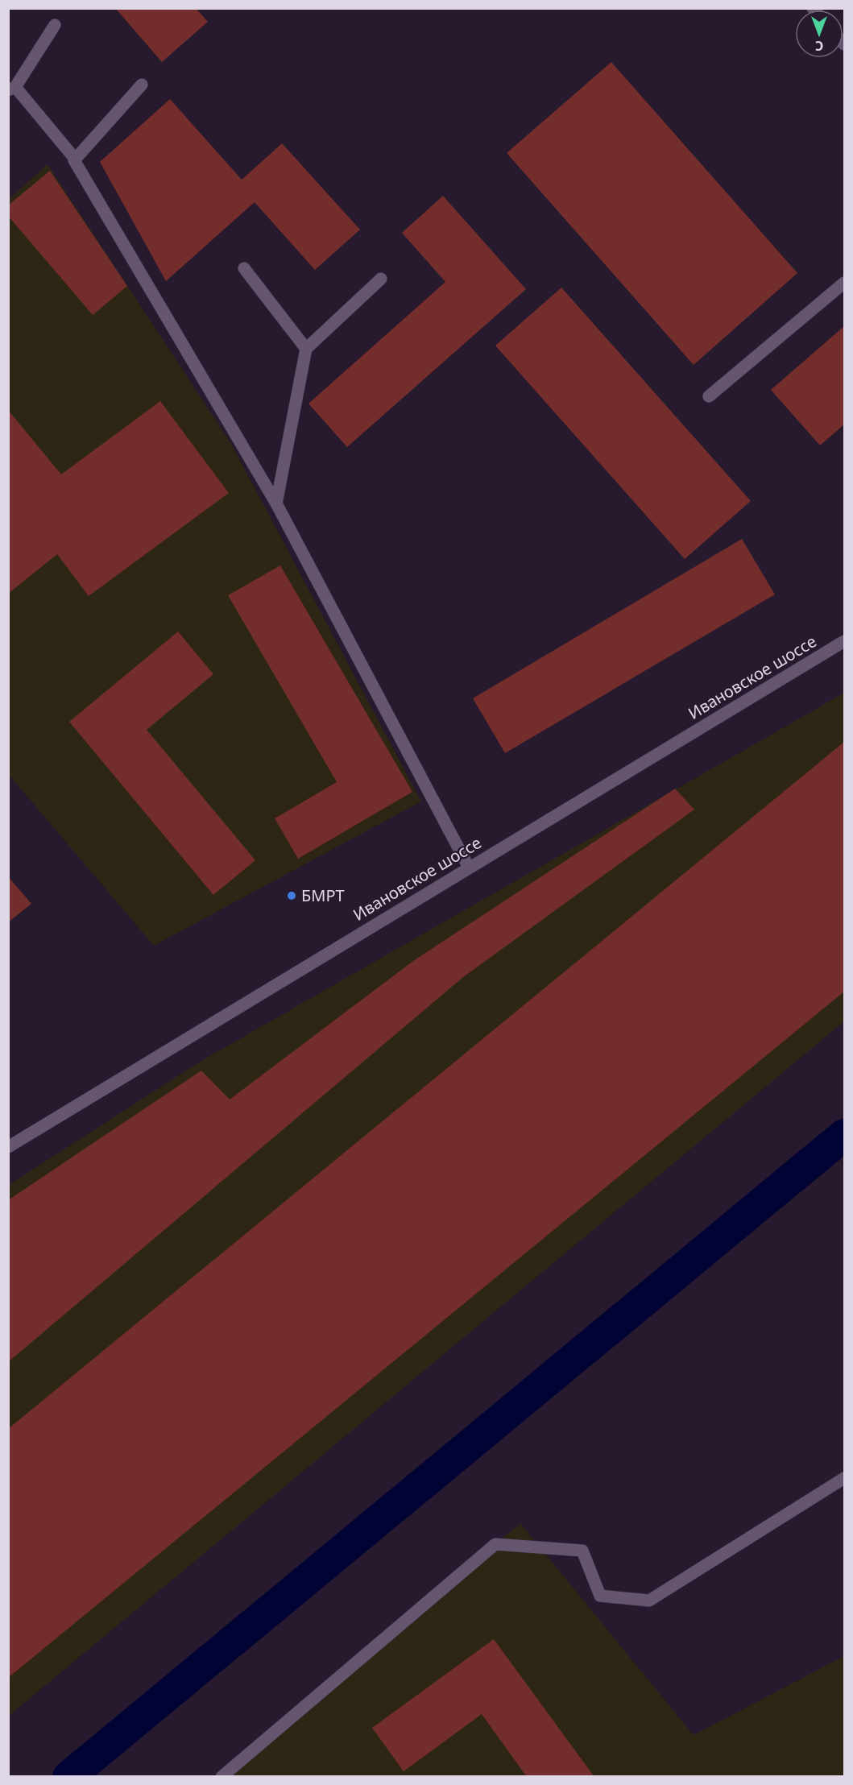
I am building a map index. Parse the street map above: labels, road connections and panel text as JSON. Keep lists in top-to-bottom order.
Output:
{
  "streets": {
    "street": ["Ивановское шоссе"]
  },
  "places": ["БМРТ"],
  "north": "bottom"
}
